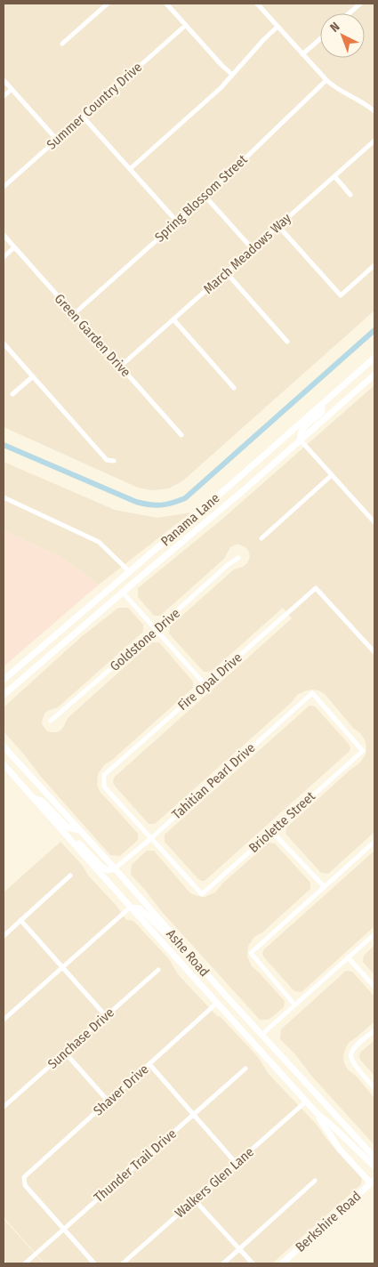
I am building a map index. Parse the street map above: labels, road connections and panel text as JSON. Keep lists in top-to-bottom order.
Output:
{
  "streets": {
    "main road": ["Panama Lane", "Ashe Road", "Berkshire Road"],
    "street": [
      "Summer Country Drive",
      "Spring Blossom Street",
      "March Meadows Way",
      "Green Garden Drive",
      "Goldstone Drive",
      "Fire Opal Drive",
      "Tahitian Pearl Drive",
      "Briolette Street",
      "Sunchase Drive",
      "Shaver Drive",
      "Thunder Trail Drive",
      "Walkers Glen Lane"
    ]
  },
  "crossings": [
    ["Spring Blossom Street", "Green Garden Drive"],
    ["March Meadows Way", "Green Garden Drive"],
    ["Fire Opal Drive", "Tahitian Pearl Drive"],
    ["Fire Opal Drive", "Briolette Street"],
    ["Tahitian Pearl Drive", "Briolette Street"],
    ["Tahitian Pearl Drive", "Ashe Road"],
    ["Ashe Road", "Shaver Drive"],
    ["Ashe Road", "Walkers Glen Lane"],
    ["Shaver Drive", "Thunder Trail Drive"]
  ],
  "north": "top left"
}
